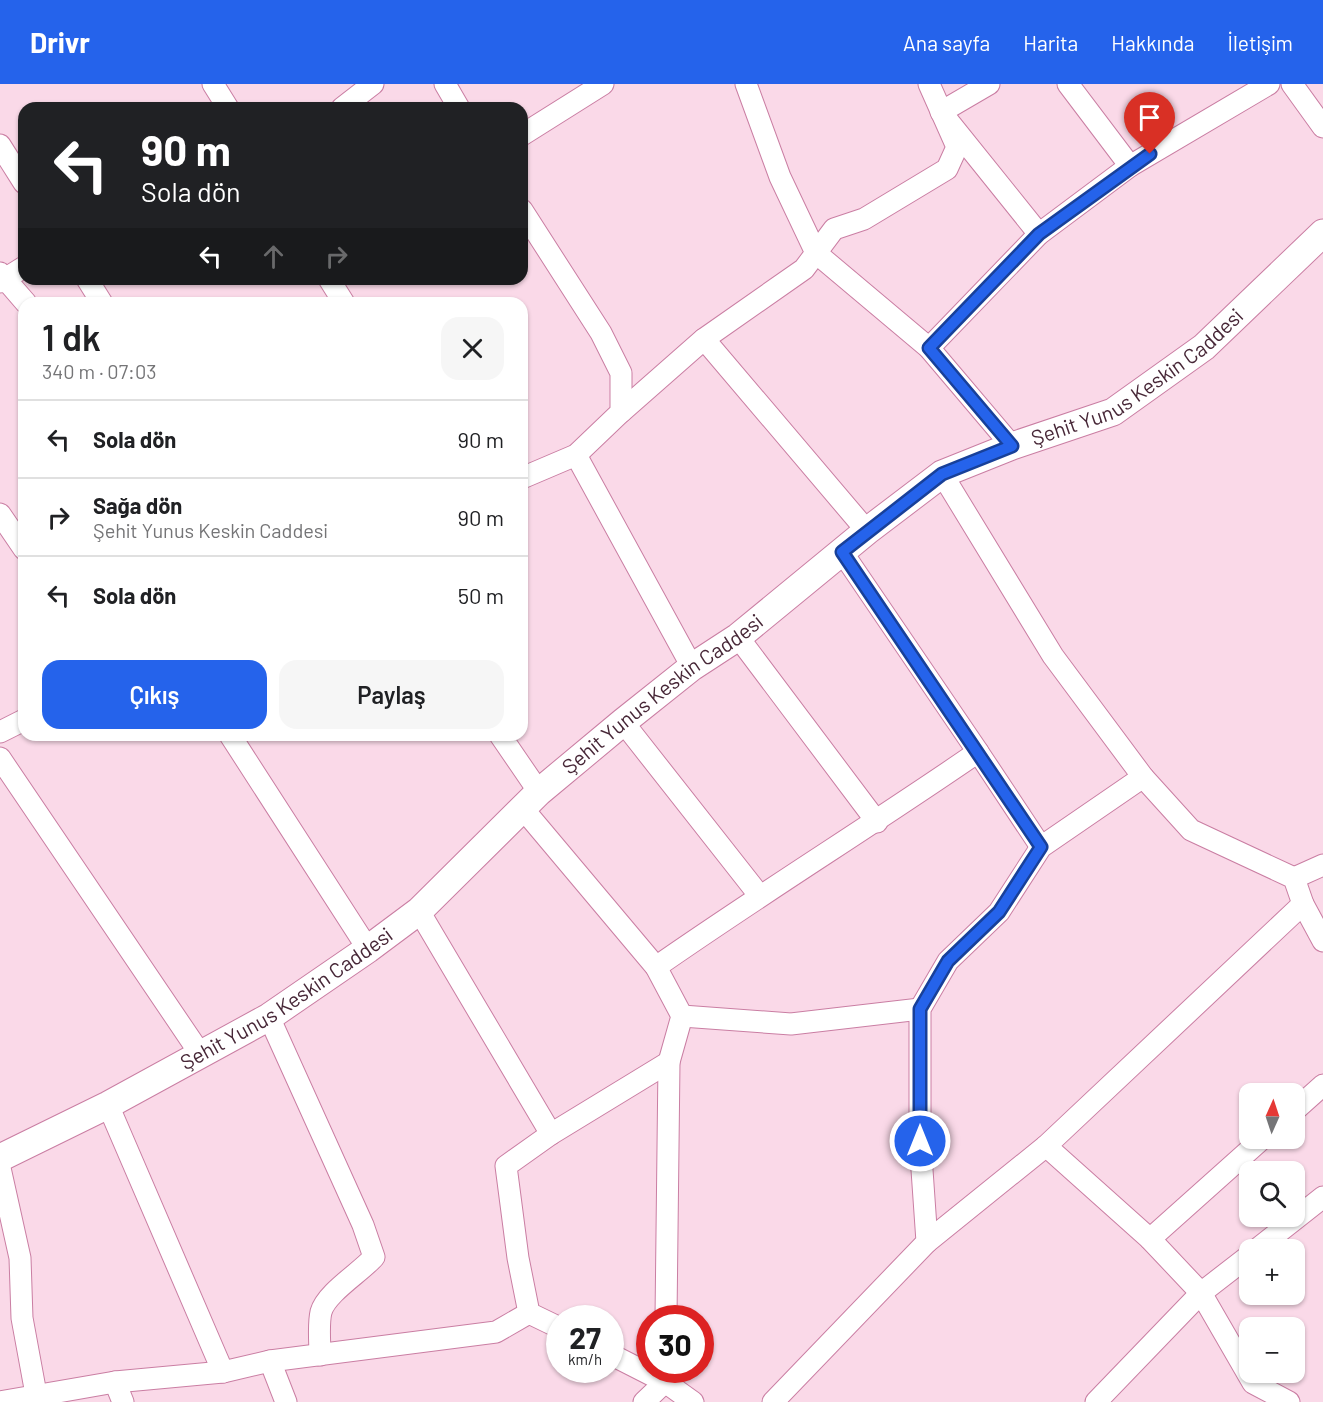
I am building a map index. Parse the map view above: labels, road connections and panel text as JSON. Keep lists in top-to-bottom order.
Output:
{
  "streets": {
    "street": ["Şehit Yunus Keskin Caddesi"]
  },
  "north": "top",
  "page": {
    "header": "Drivr",
    "nav": [
      "Ana sayfa",
      "Harita",
      "Hakkında",
      "İletişim"
    ],
    "turn": ["90 m", "Sola dön"],
    "heading": ["1 dk", "340 m · 07:03"],
    "list": [
      {
        "name": "Sola dön",
        "value": "90 m"
      },
      {
        "name": "Sağa dön",
        "note": "Şehit Yunus Keskin Caddesi",
        "value": "90 m"
      },
      {
        "name": "Sola dön",
        "value": "50 m"
      }
    ],
    "buttons": ["Çıkış", "Paylaş"],
    "map_buttons": ["+", "−"],
    "speed": "27 km/h",
    "limit": "30"
  }
}
